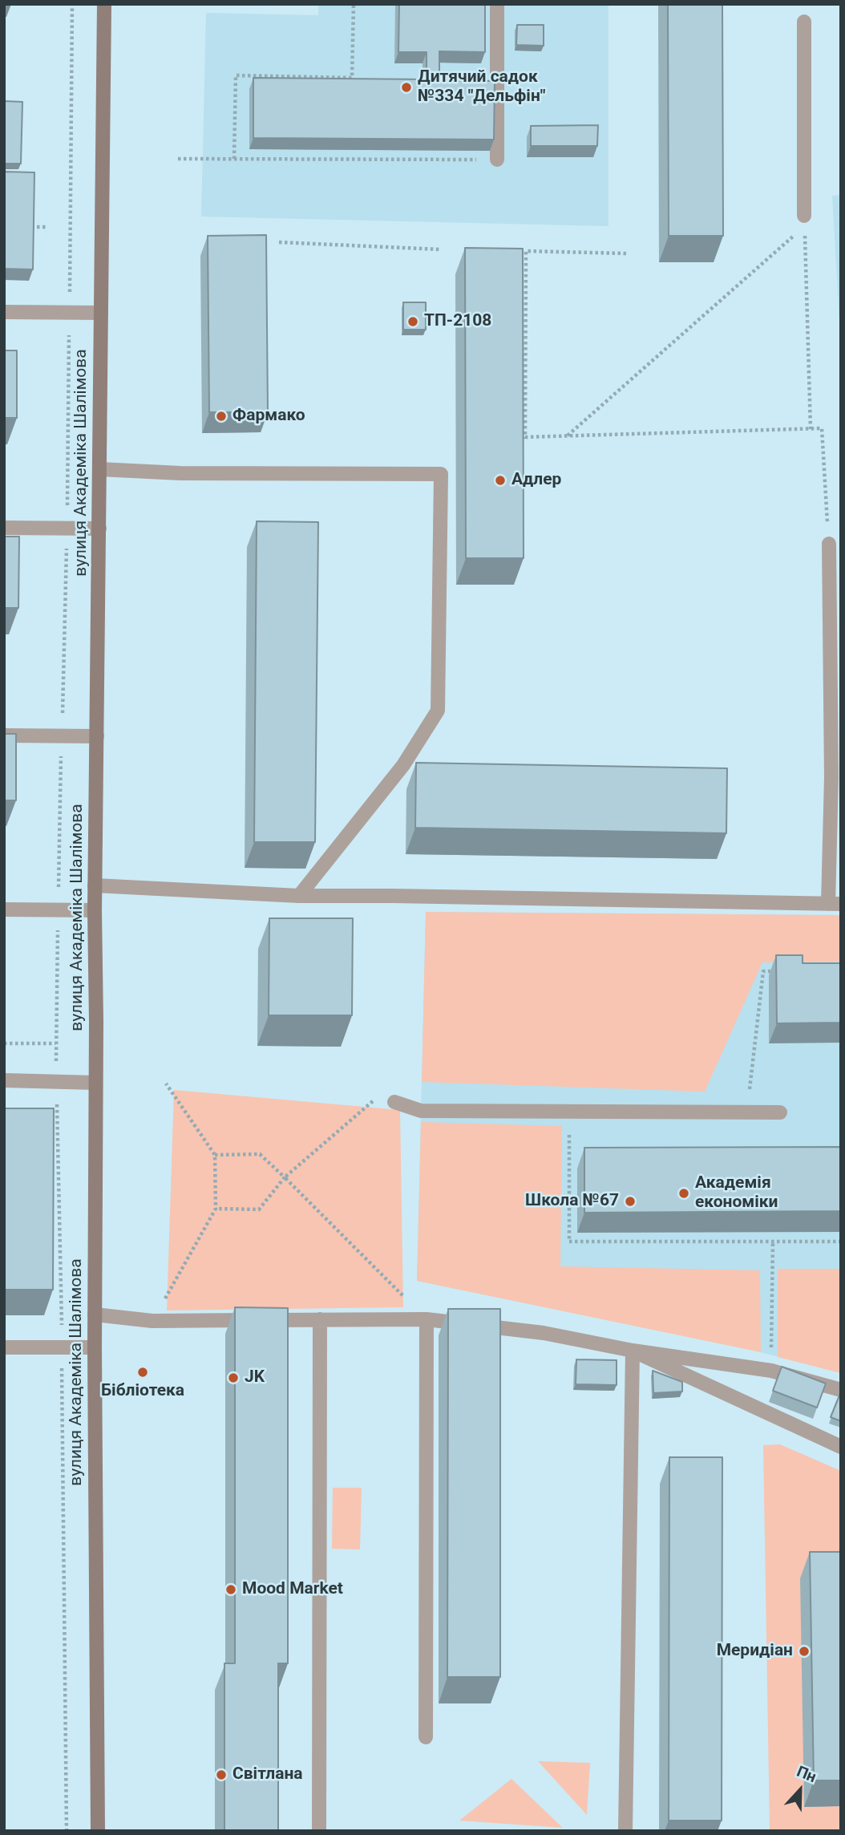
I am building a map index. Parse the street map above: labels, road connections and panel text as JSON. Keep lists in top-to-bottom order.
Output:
{
  "streets": {
    "street": ["вулиця Академіка Шалімова"]
  },
  "places": [
    "Дитячий садок №334 \"Дельфін\"",
    "ТП-2108",
    "Фармако",
    "Адлер",
    "Академія економіки",
    "Школа №67",
    "Бібліотека",
    "JK",
    "Mood Market",
    "Меридіан",
    "Світлана"
  ],
  "north": "top"
}
